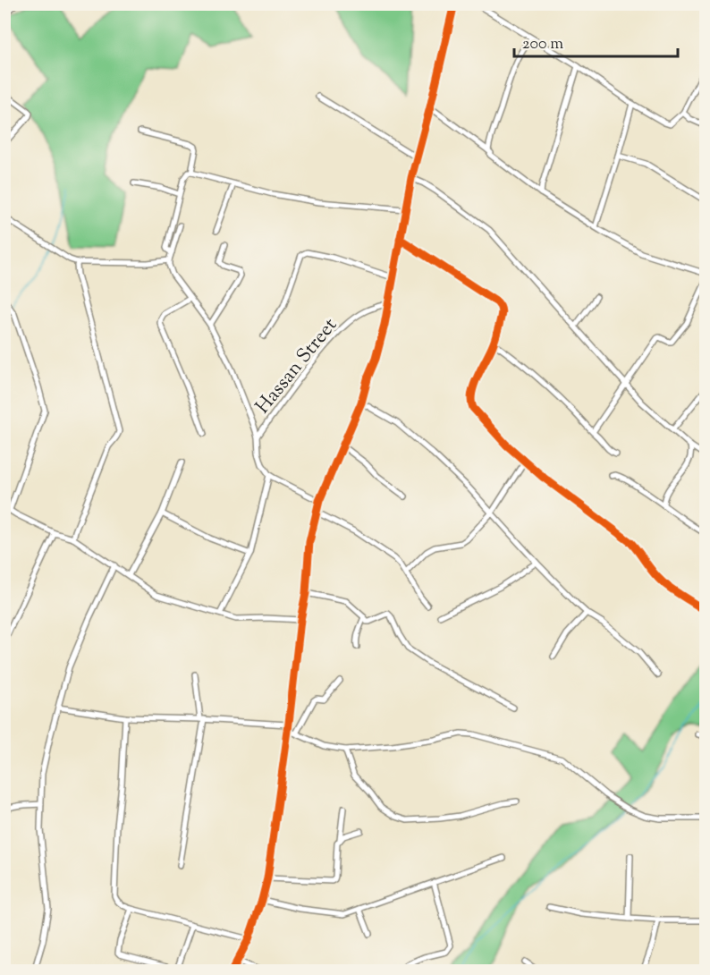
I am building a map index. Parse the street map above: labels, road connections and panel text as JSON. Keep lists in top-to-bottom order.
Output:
{
  "streets": {
    "street": ["Hassan Street"]
  },
  "scale_bar": "200 m"
}
